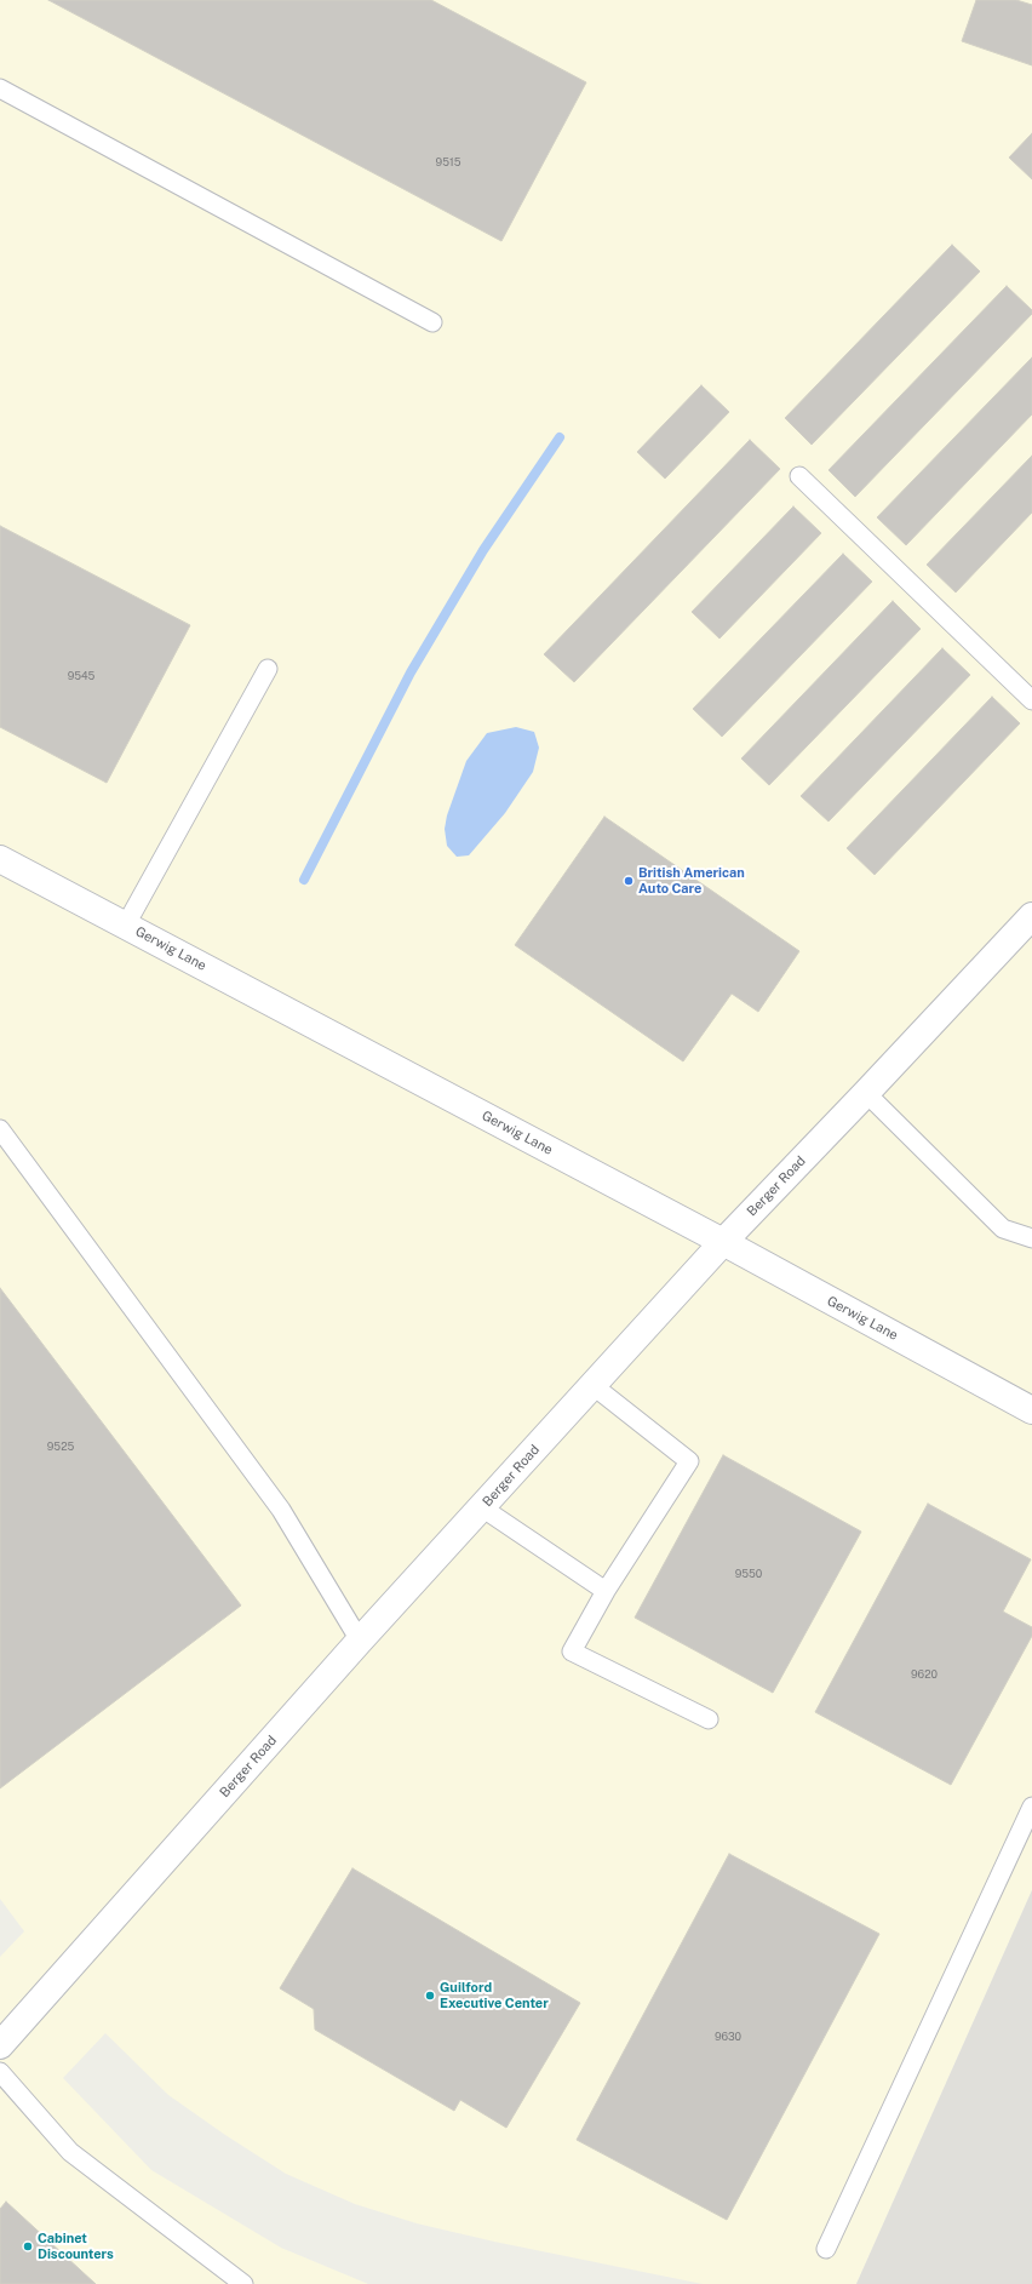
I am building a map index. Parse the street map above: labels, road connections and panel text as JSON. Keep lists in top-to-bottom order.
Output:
{
  "streets": {
    "street": ["Gerwig Lane", "Berger Road"]
  },
  "crossings": [
    ["Gerwig Lane", "Berger Road"]
  ],
  "places": ["British American Auto Care", "Guilford Executive Center", "Cabinet Discounters"],
  "house_numbers": [
    "9515",
    "9545",
    "9525",
    "9550",
    "9620",
    "9630"
  ]
}
